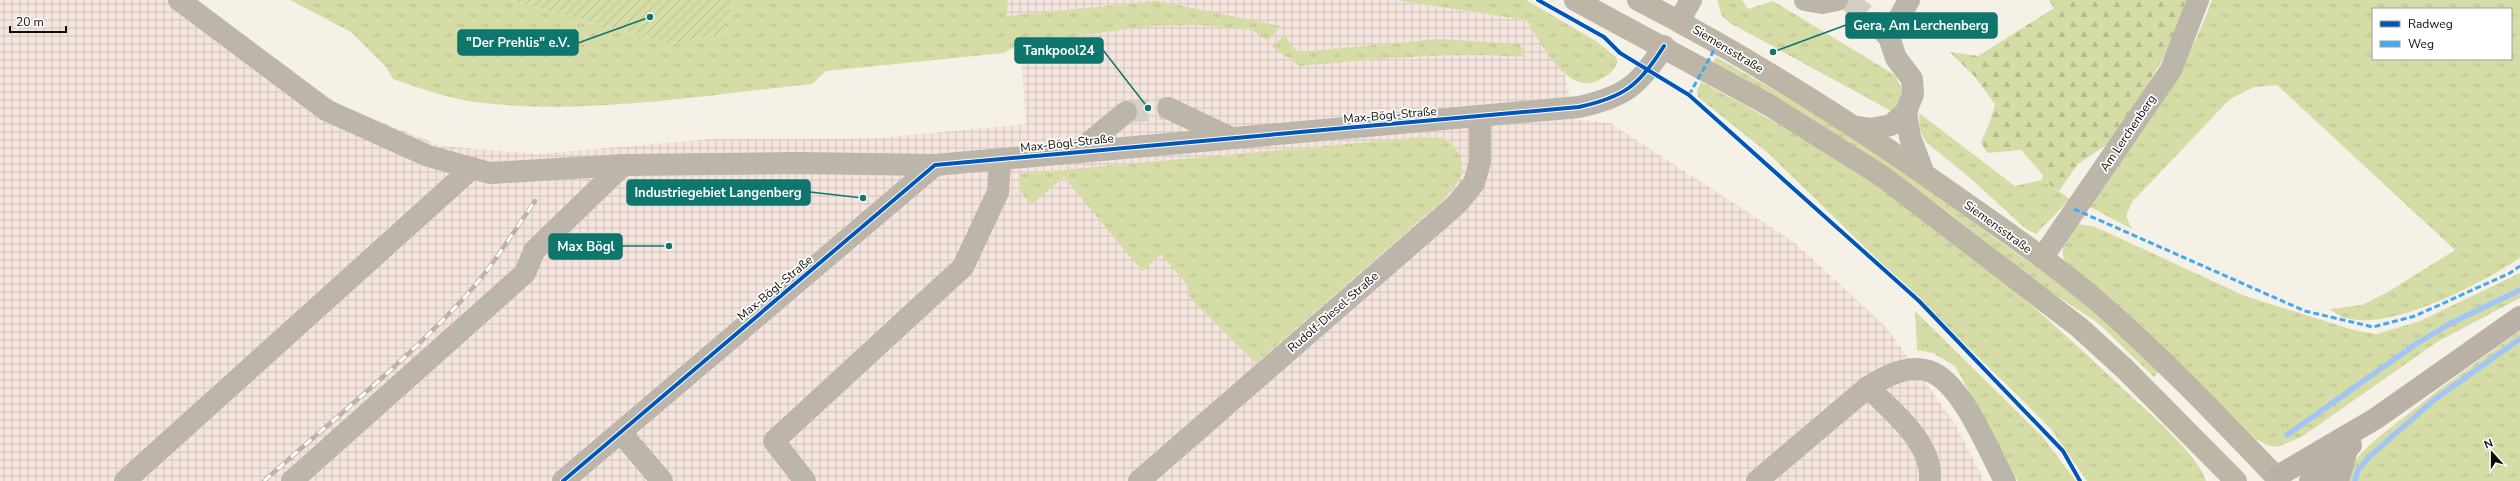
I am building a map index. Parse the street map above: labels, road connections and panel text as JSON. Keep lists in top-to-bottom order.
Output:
{
  "streets": {
    "main road": ["Siemensstraße"],
    "street": ["Max-Bögl-Straße", "Am Lerchenberg", "Rudolf-Diesel-Straße"]
  },
  "crossings": [
    ["Siemensstraße", "Am Lerchenberg"],
    ["Max-Bögl-Straße", "Rudolf-Diesel-Straße"]
  ],
  "places": [
    "\"Der Prehlis\" e.V.",
    "Gera, Am Lerchenberg",
    "Tankpool24",
    "Industriegebiet Langenberg",
    "Max Bögl"
  ],
  "legend": ["Radweg", "Weg"],
  "scale_bar": "20 m",
  "north": "top"
}
